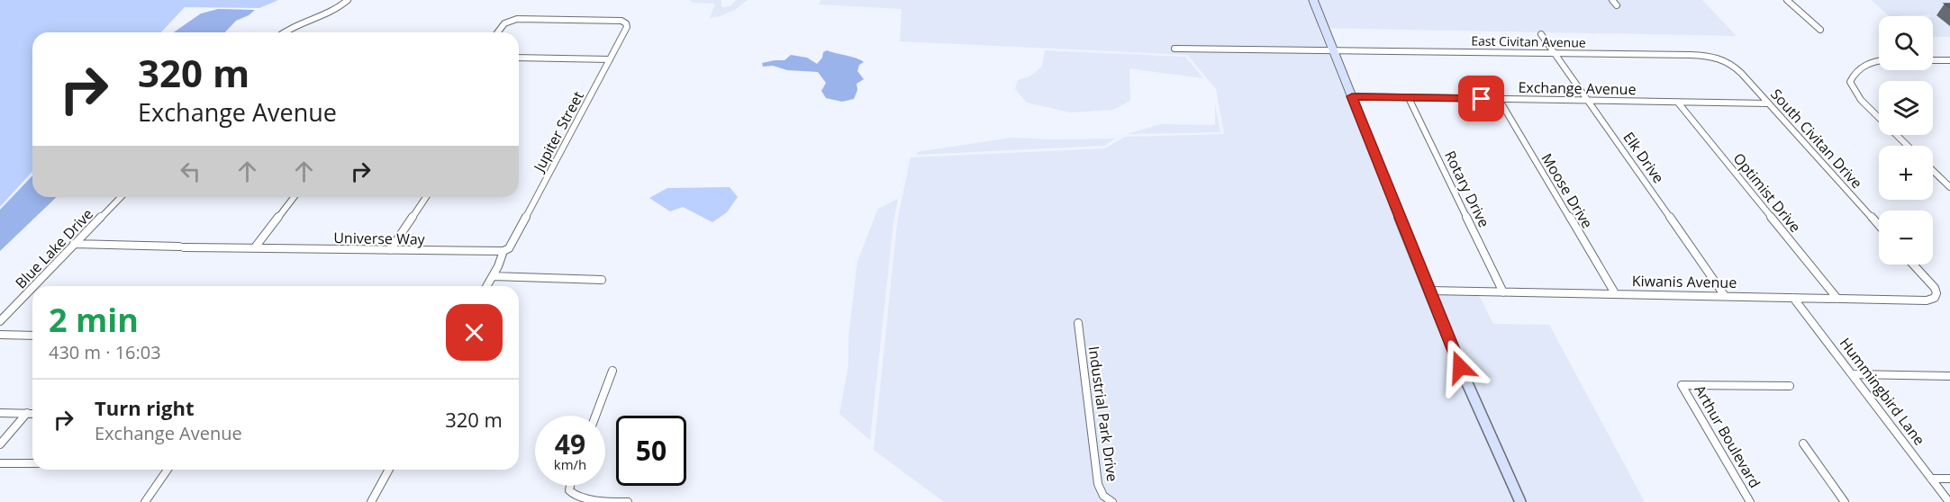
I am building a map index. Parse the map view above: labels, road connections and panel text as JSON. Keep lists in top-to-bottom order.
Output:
{
  "streets": {
    "street": [
      "East Civitan Avenue",
      "Exchange Avenue",
      "Jupiter Street",
      "South Civitan Drive",
      "Elk Drive",
      "Rotary Drive",
      "Moose Drive",
      "Optimist Drive",
      "Universe Way",
      "Blue Lake Drive",
      "Kiwanis Avenue",
      "Hummingbird Lane",
      "Industrial Park Drive",
      "Arthur Boulevard"
    ]
  },
  "crossings": [
    ["East Civitan Avenue", "South Civitan Drive"],
    ["East Civitan Avenue", "Elk Drive"],
    ["Exchange Avenue", "South Civitan Drive"],
    ["Exchange Avenue", "Elk Drive"],
    ["Exchange Avenue", "Rotary Drive"],
    ["Exchange Avenue", "Moose Drive"],
    ["Exchange Avenue", "Optimist Drive"],
    ["Jupiter Street", "Universe Way"],
    ["Elk Drive", "Kiwanis Avenue"],
    ["Rotary Drive", "Kiwanis Avenue"],
    ["Moose Drive", "Kiwanis Avenue"],
    ["Optimist Drive", "Kiwanis Avenue"],
    ["Universe Way", "Blue Lake Drive"],
    ["Kiwanis Avenue", "Hummingbird Lane"]
  ],
  "page": {
    "map_buttons": ["+", "−"],
    "turn": ["320 m", "Exchange Avenue"],
    "heading": ["2 min", "430 m · 16:03"],
    "list": [
      {
        "name": "Turn right",
        "note": "Exchange Avenue",
        "value": "320 m"
      }
    ],
    "speed": "49 km/h",
    "limit": "50"
  }
}
